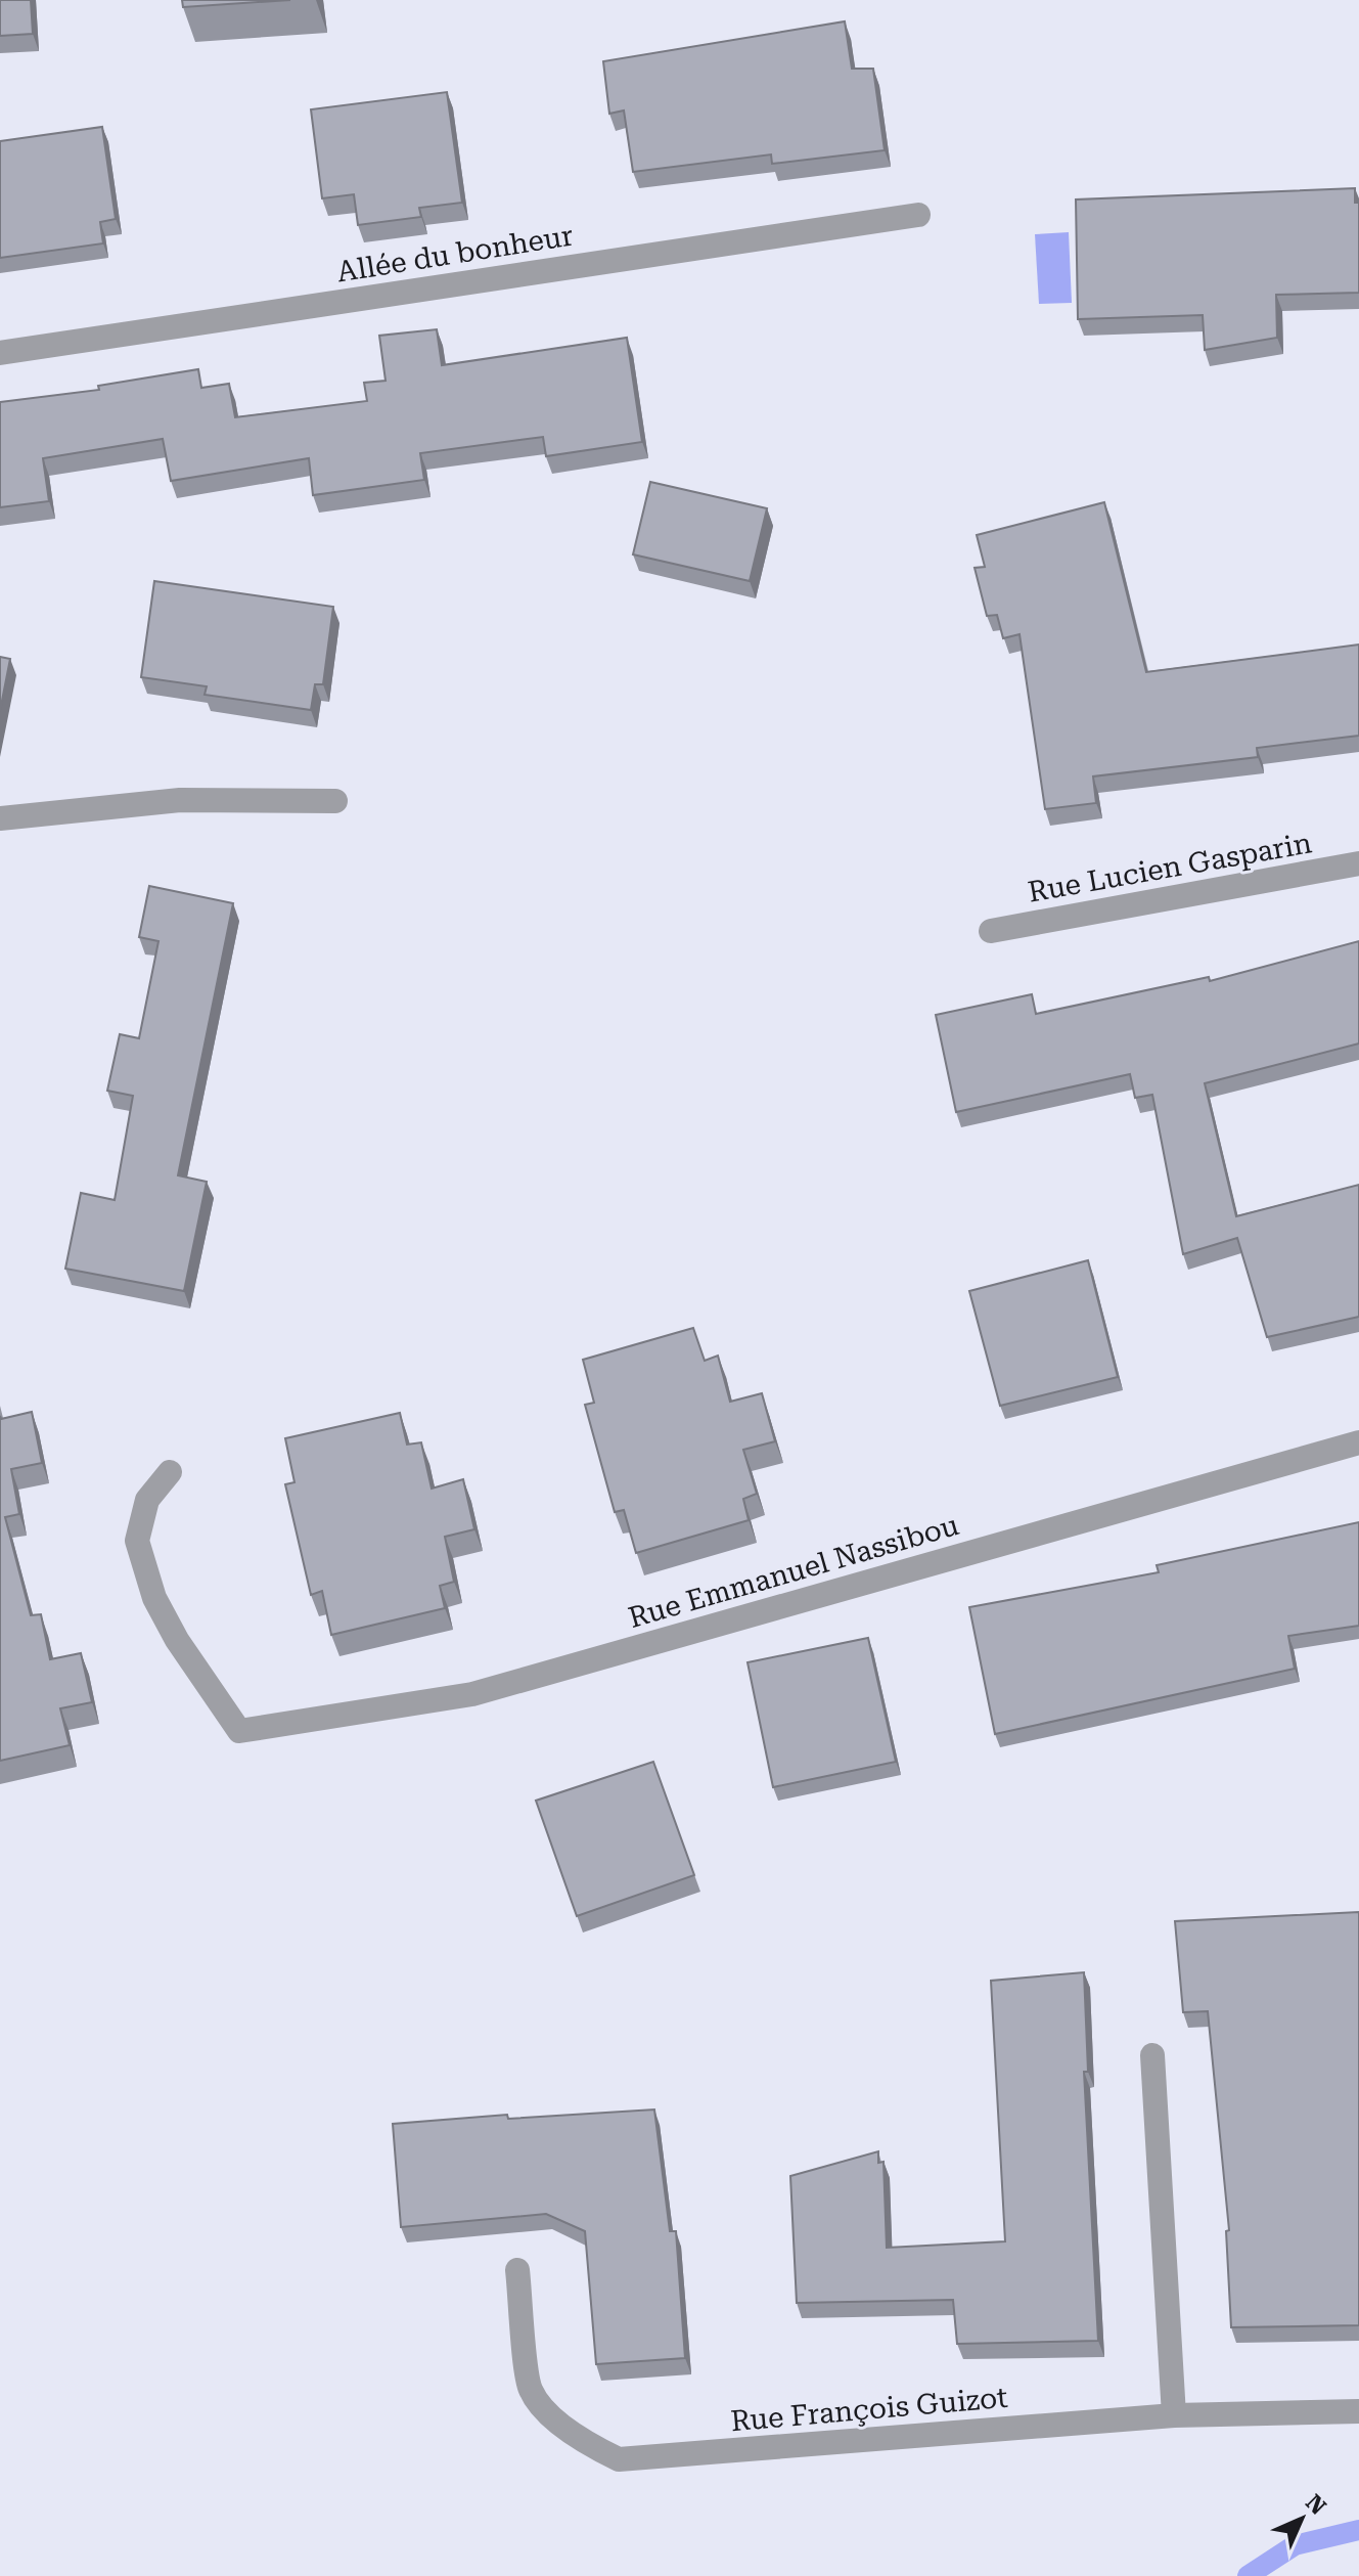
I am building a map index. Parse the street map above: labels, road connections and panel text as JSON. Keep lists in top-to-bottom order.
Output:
{
  "streets": {
    "street": [
      "Allée du bonheur",
      "Rue Lucien Gasparin",
      "Rue Emmanuel Nassibou",
      "Rue François Guizot"
    ]
  },
  "north": "top right"
}
